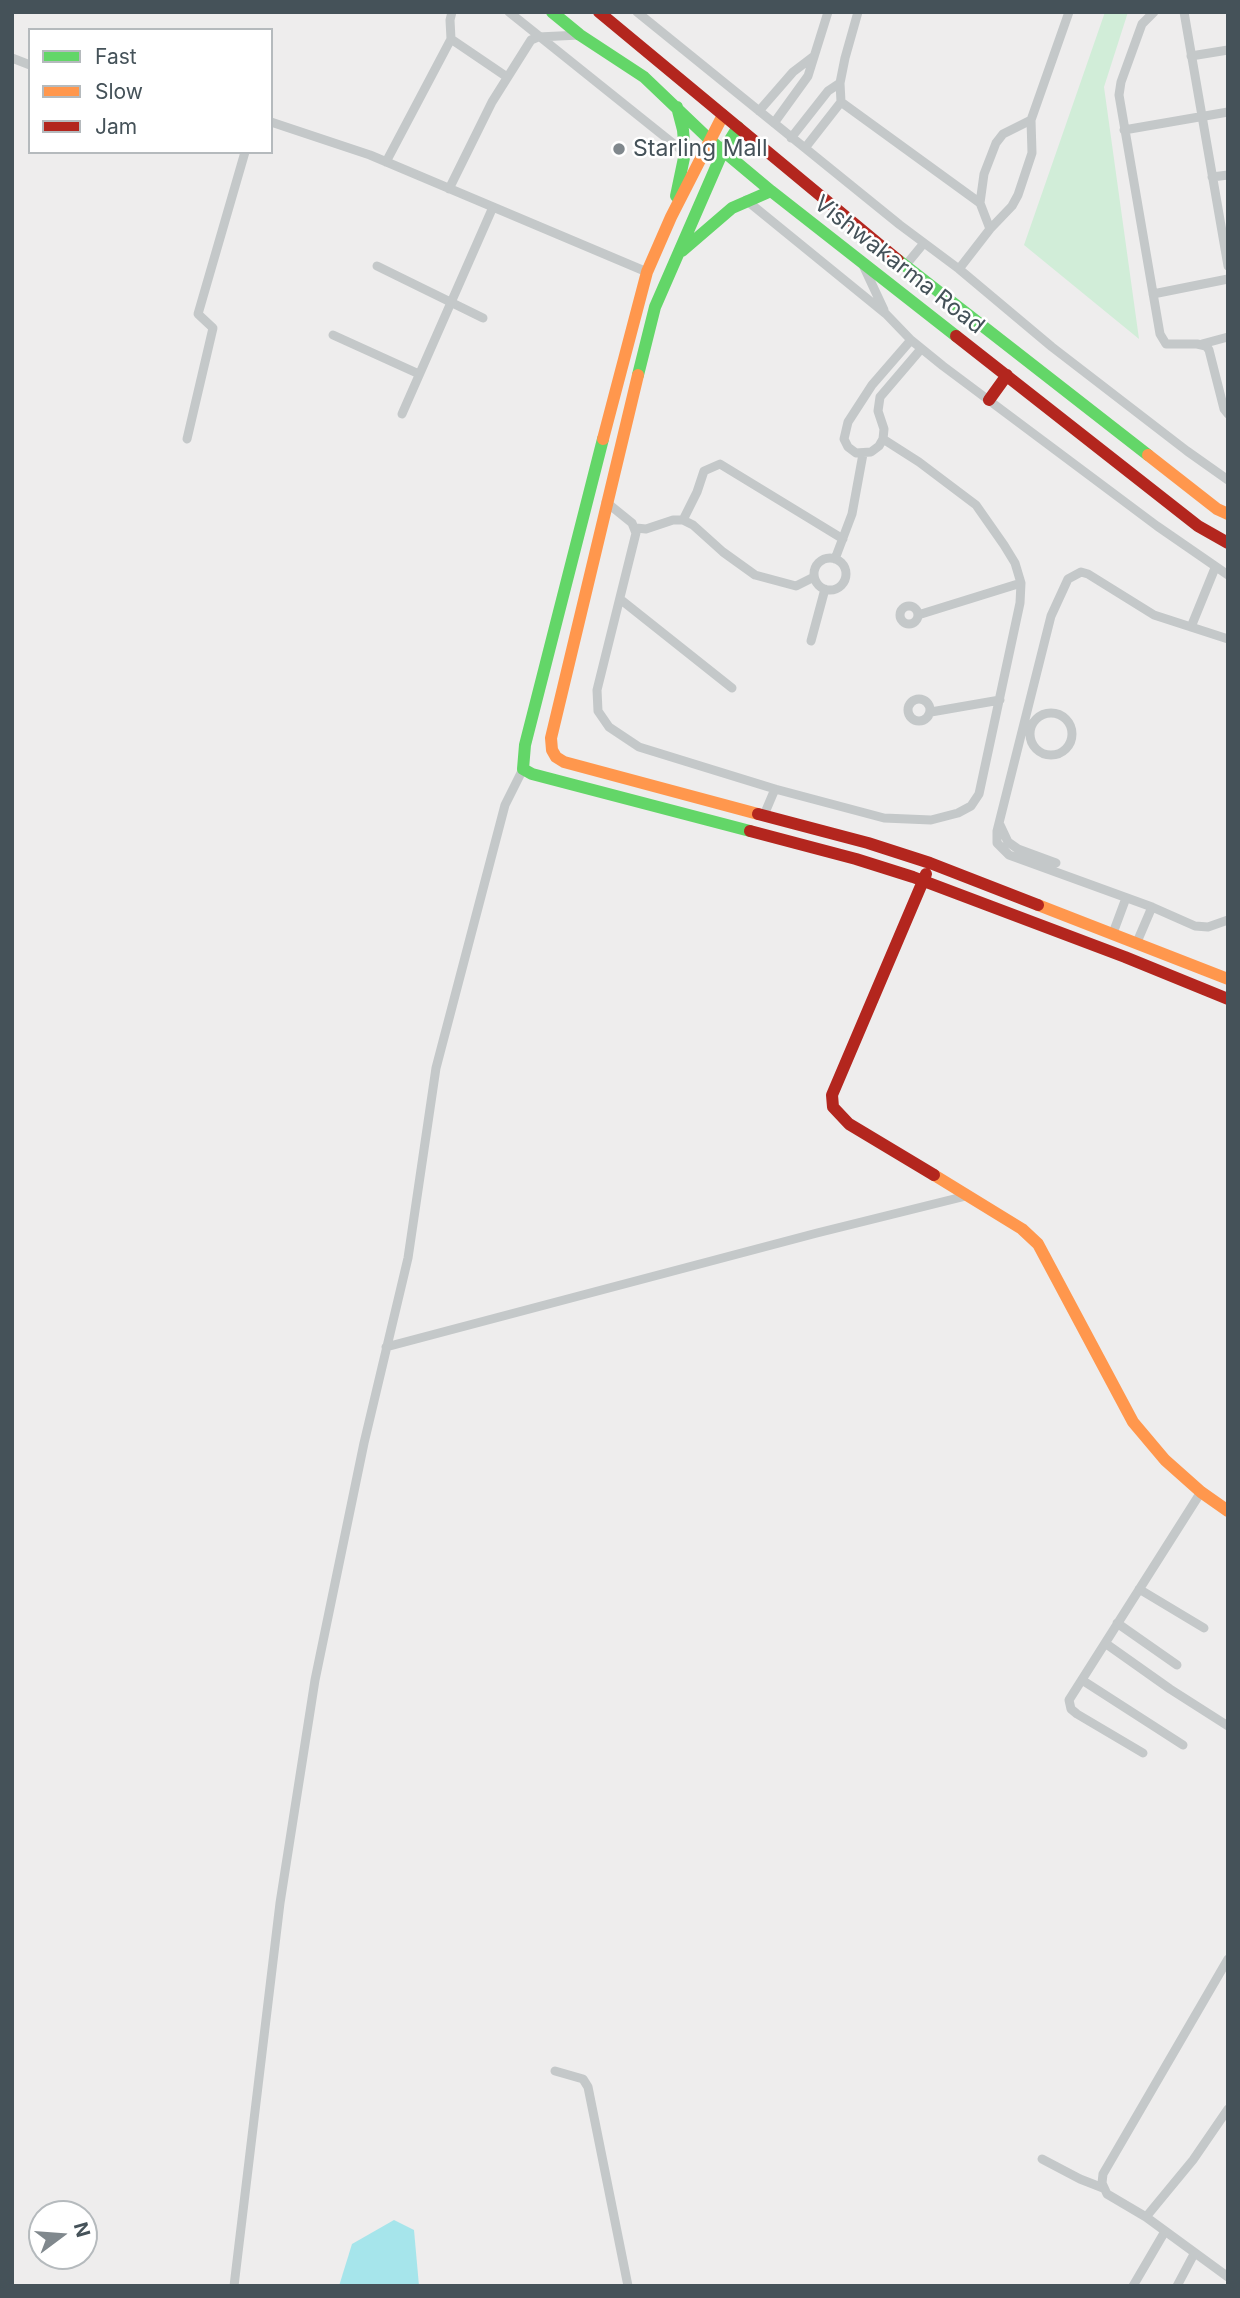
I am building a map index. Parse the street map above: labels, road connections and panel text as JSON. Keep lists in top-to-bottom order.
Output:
{
  "streets": {
    "street": ["Vishwakarma Road"]
  },
  "places": ["Starling Mall"],
  "legend": ["Fast", "Slow", "Jam"],
  "north": "right"
}
